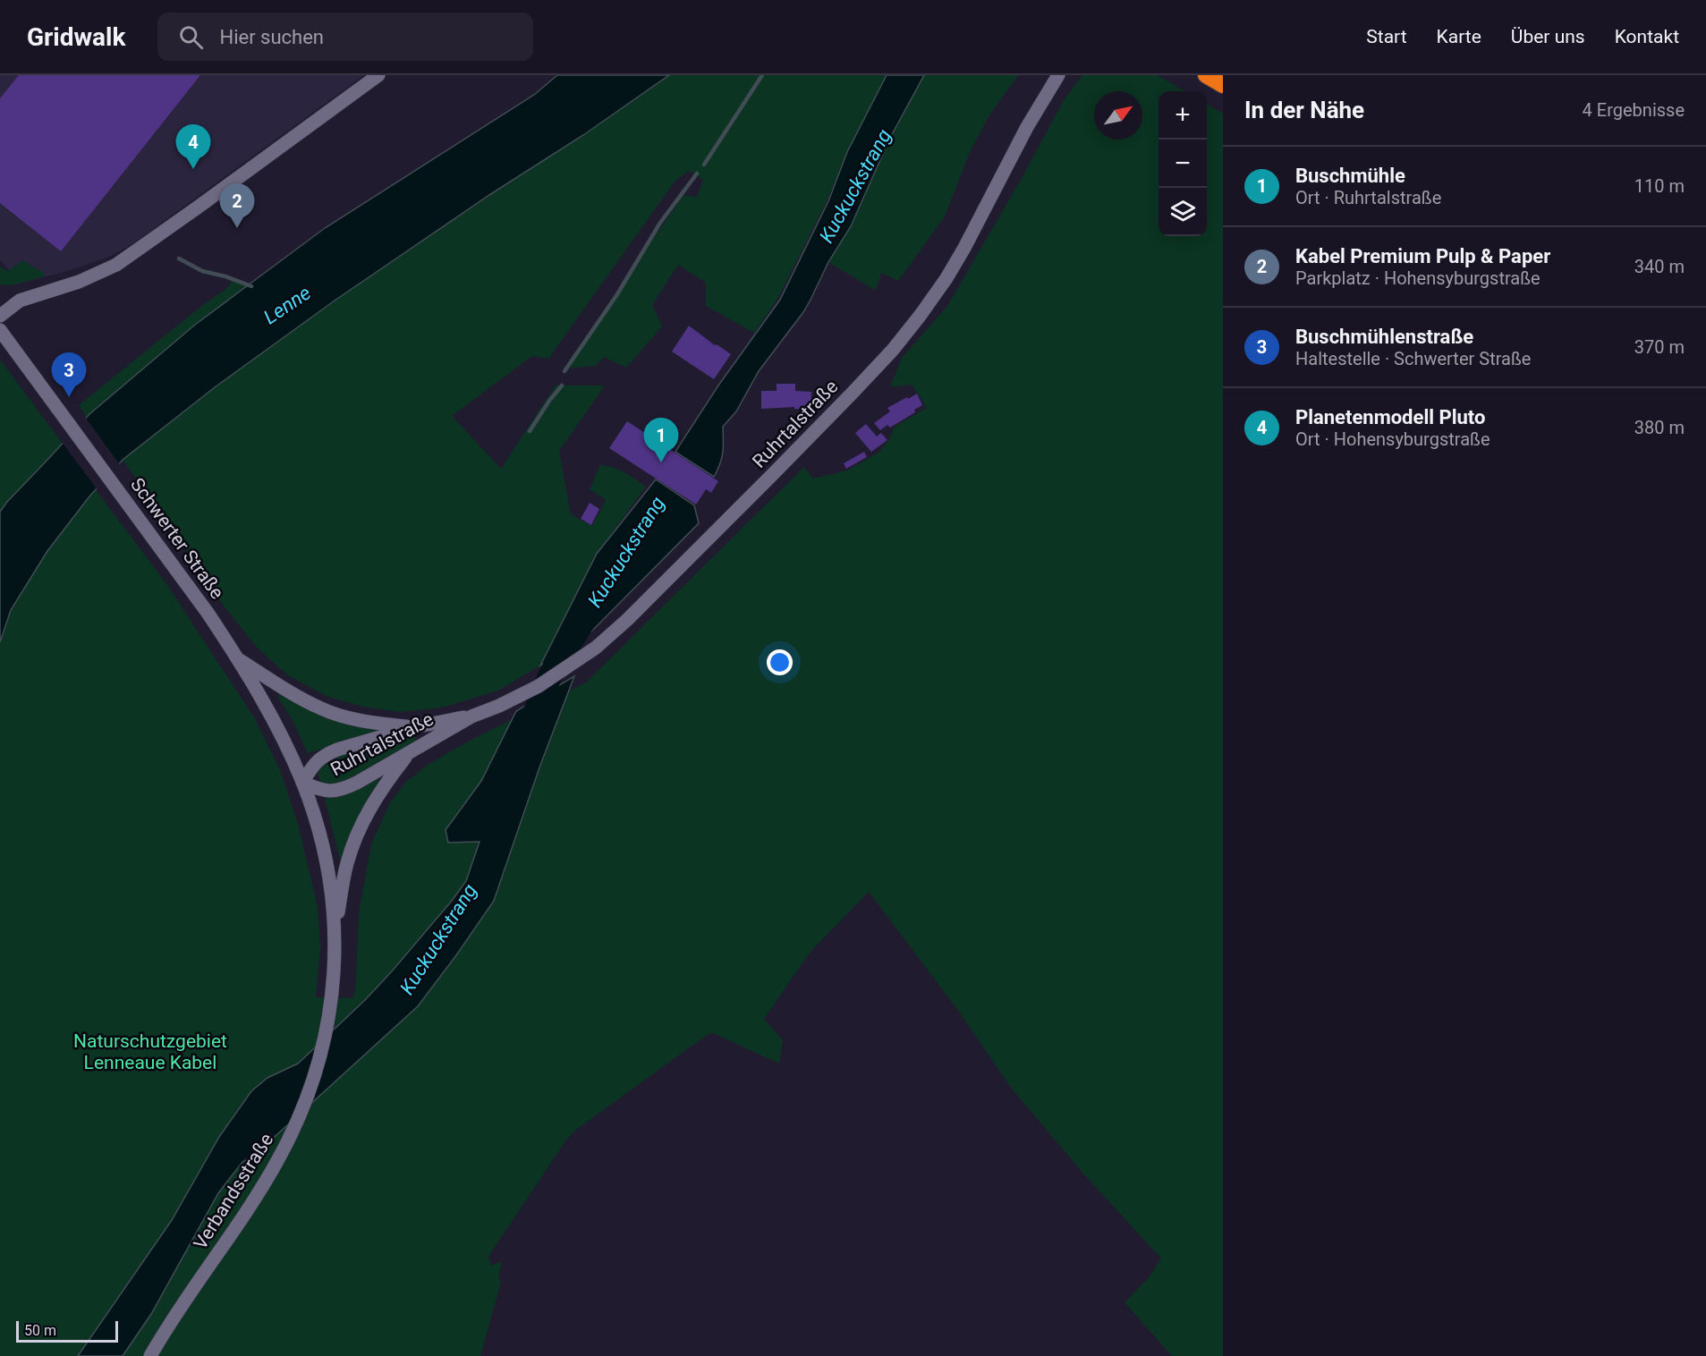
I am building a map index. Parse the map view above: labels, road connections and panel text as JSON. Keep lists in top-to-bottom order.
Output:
{
  "streets": {
    "main road": ["Ruhrtalstraße", "Schwerter Straße", "Verbandsstraße"]
  },
  "crossings": [
    ["Ruhrtalstraße", "Schwerter Straße"],
    ["Ruhrtalstraße", "Verbandsstraße"],
    ["Schwerter Straße", "Verbandsstraße"]
  ],
  "water": ["Kuckuckstrang", "Lenne"],
  "parks": ["Naturschutzgebiet Lenneaue Kabel"],
  "scale_bar": "50 m",
  "north": "top right",
  "page": {
    "header": "Gridwalk",
    "search": "Hier suchen",
    "nav": [
      "Start",
      "Karte",
      "Über uns",
      "Kontakt"
    ],
    "heading": ["In der Nähe", "4 Ergebnisse"],
    "map_buttons": ["+", "−"],
    "pins": [
      "4",
      "2",
      "3",
      "1"
    ],
    "list": [
      {
        "mark": "1",
        "name": "Buschmühle",
        "note": "Ort · Ruhrtalstraße",
        "value": "110 m"
      },
      {
        "mark": "2",
        "name": "Kabel Premium Pulp & Paper",
        "note": "Parkplatz · Hohensyburgstraße",
        "value": "340 m"
      },
      {
        "mark": "3",
        "name": "Buschmühlenstraße",
        "note": "Haltestelle · Schwerter Straße",
        "value": "370 m"
      },
      {
        "mark": "4",
        "name": "Planetenmodell Pluto",
        "note": "Ort · Hohensyburgstraße",
        "value": "380 m"
      }
    ],
    "scale": "50 m"
  }
}
